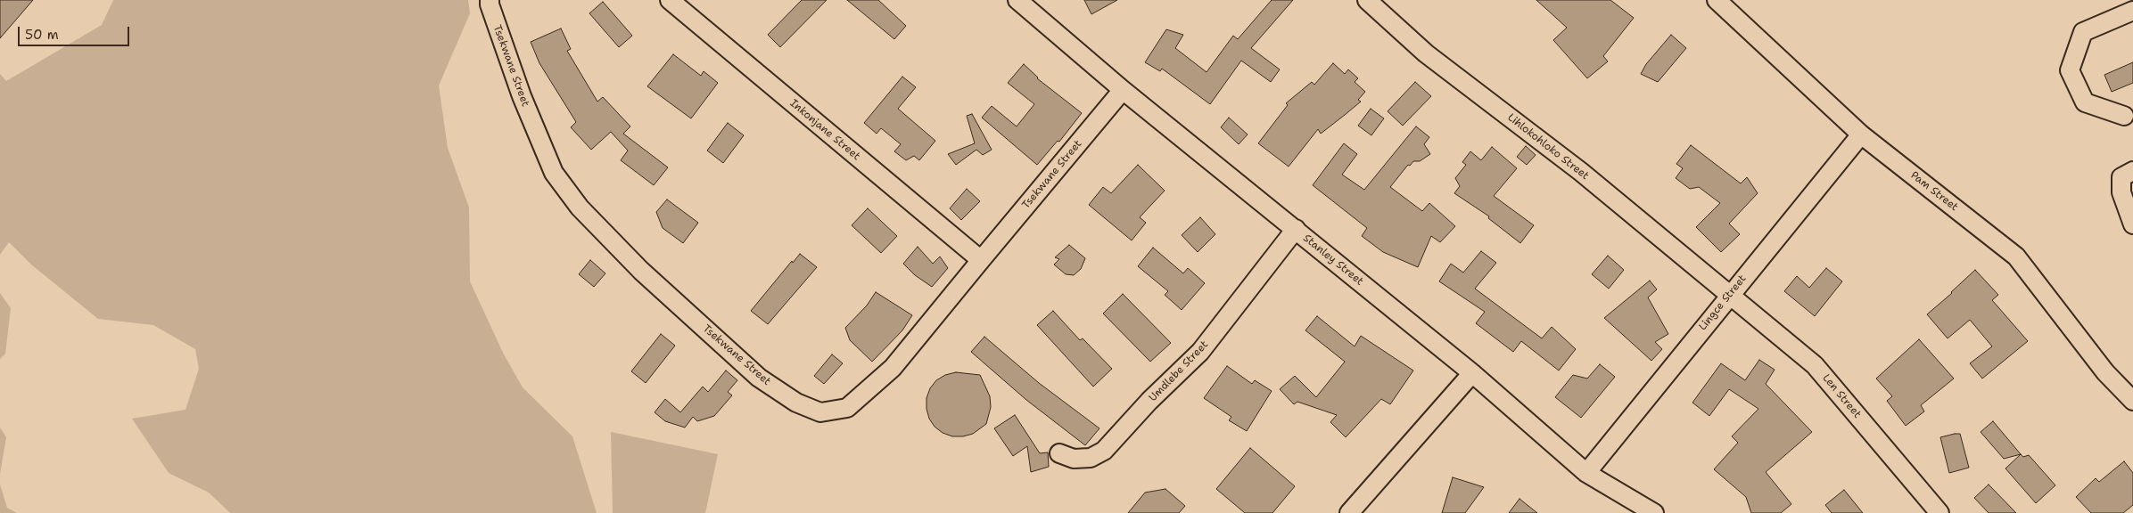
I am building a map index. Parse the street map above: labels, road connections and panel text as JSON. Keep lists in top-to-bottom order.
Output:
{
  "streets": {
    "street": [
      "Tsekwane Street",
      "Inkonjane Street",
      "Lihlokohloko Street",
      "Pam Street",
      "Stanley Street",
      "Lingce Street",
      "Umdlebe Street",
      "Len Street"
    ]
  },
  "crossings": [
    ["Tsekwane Street", "Inkonjane Street"],
    ["Tsekwane Street", "Stanley Street"],
    ["Lihlokohloko Street", "Lingce Street"],
    ["Lihlokohloko Street", "Len Street"],
    ["Pam Street", "Lingce Street"],
    ["Stanley Street", "Lingce Street"],
    ["Stanley Street", "Umdlebe Street"],
    ["Lingce Street", "Len Street"]
  ],
  "scale_bar": "50 m"
}
